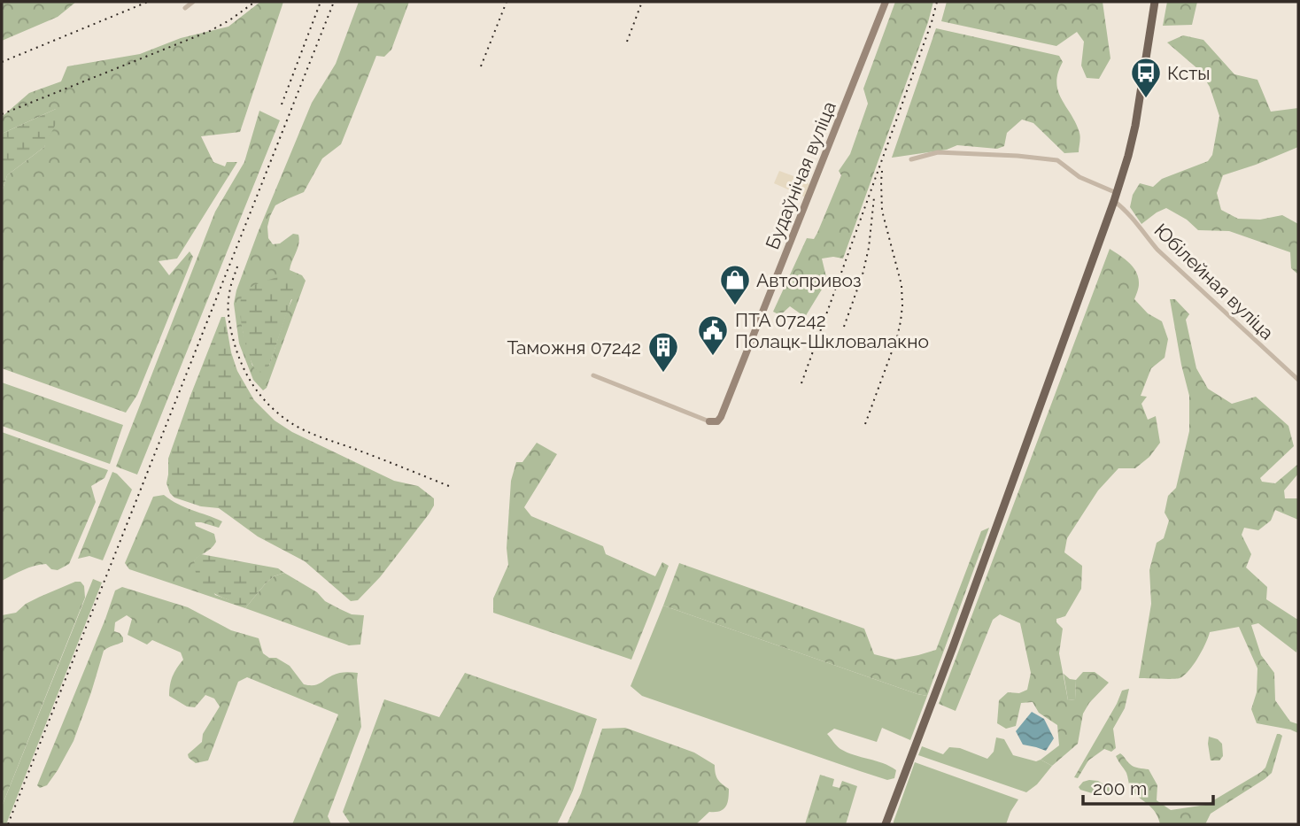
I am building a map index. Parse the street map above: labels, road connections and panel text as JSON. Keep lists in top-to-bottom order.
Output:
{
  "streets": {
    "street": ["Будаўнічая вуліца", "Юбілейная вуліца"]
  },
  "places": {
    "bus stop": ["Ксты"],
    "shop": ["Автопривоз"],
    "public building": ["ПТА 07242 Полацк-Шкловалакно"],
    "building": ["Таможня 07242"]
  },
  "scale_bar": "200 m"
}
